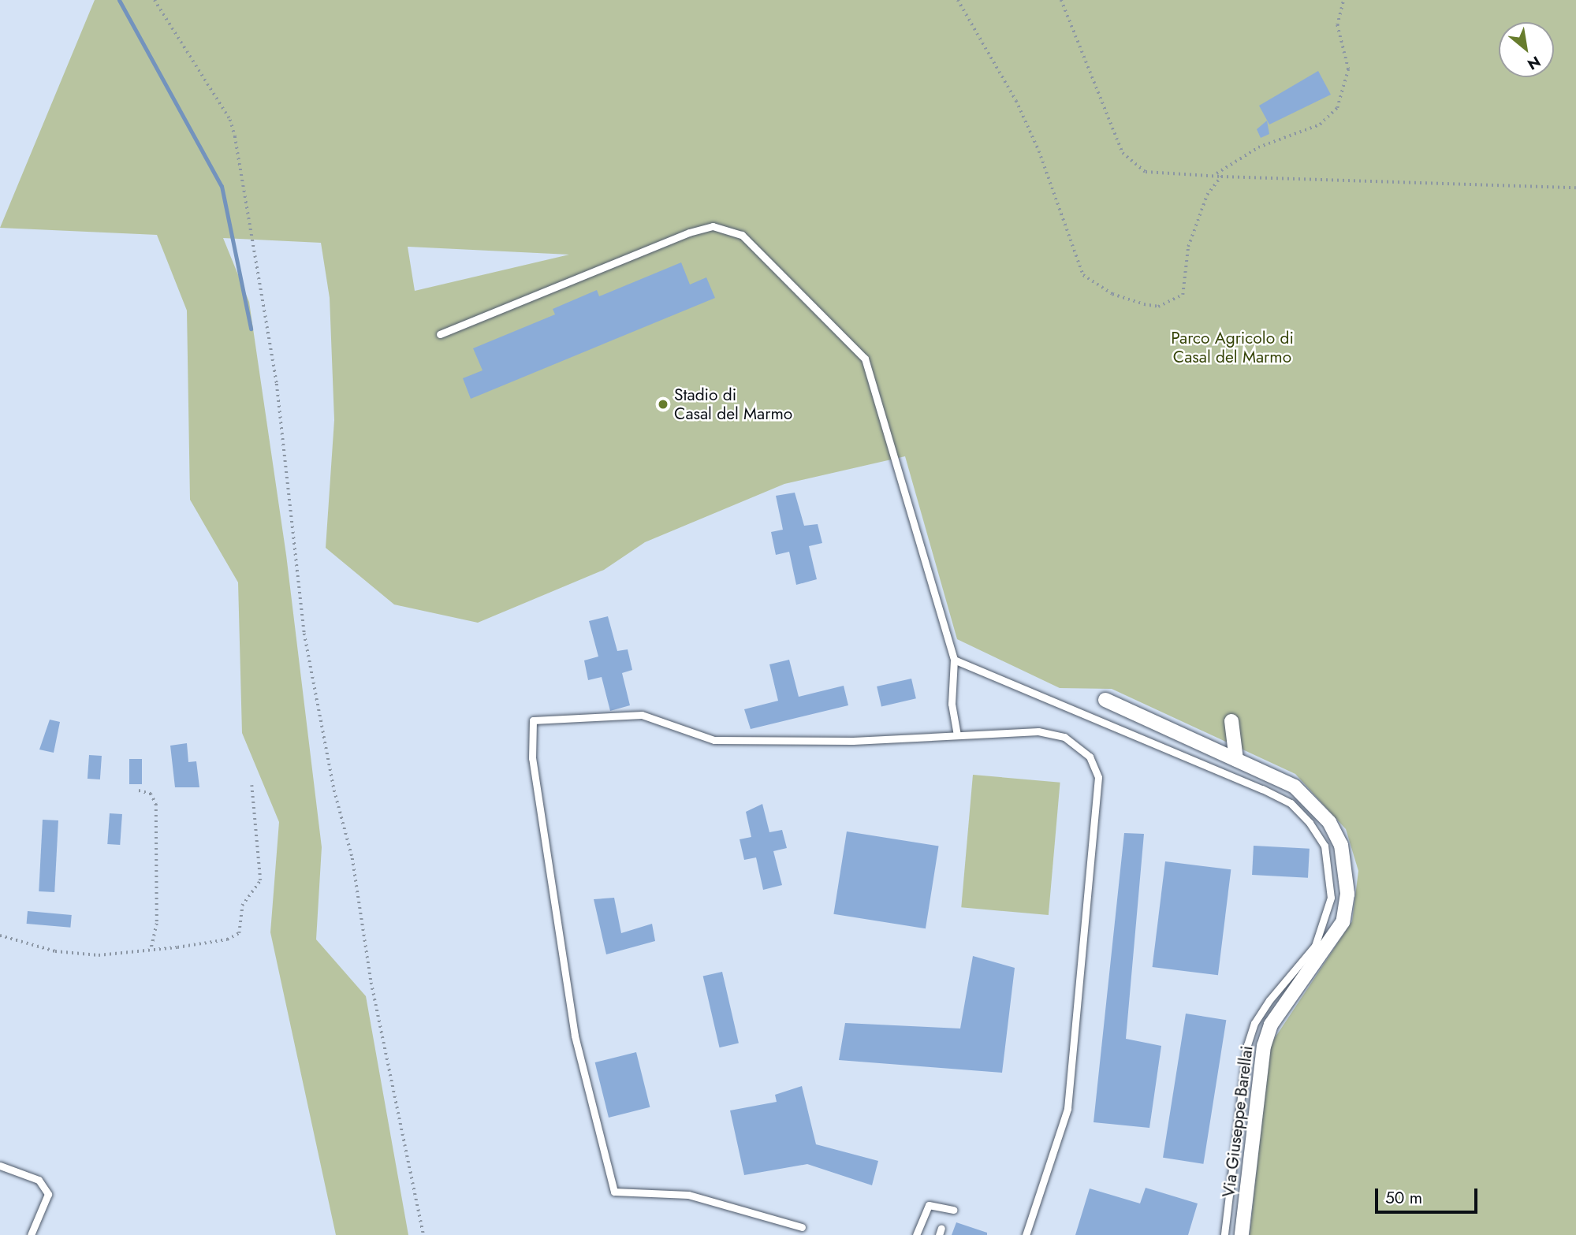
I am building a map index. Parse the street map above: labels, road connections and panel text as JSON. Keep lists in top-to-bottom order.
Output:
{
  "streets": {
    "street": ["Via Giuseppe Barellai"]
  },
  "parks": ["Parco Agricolo di Casal del Marmo"],
  "places": ["Stadio di Casal del Marmo"],
  "scale_bar": "50 m",
  "north": "bottom right"
}
